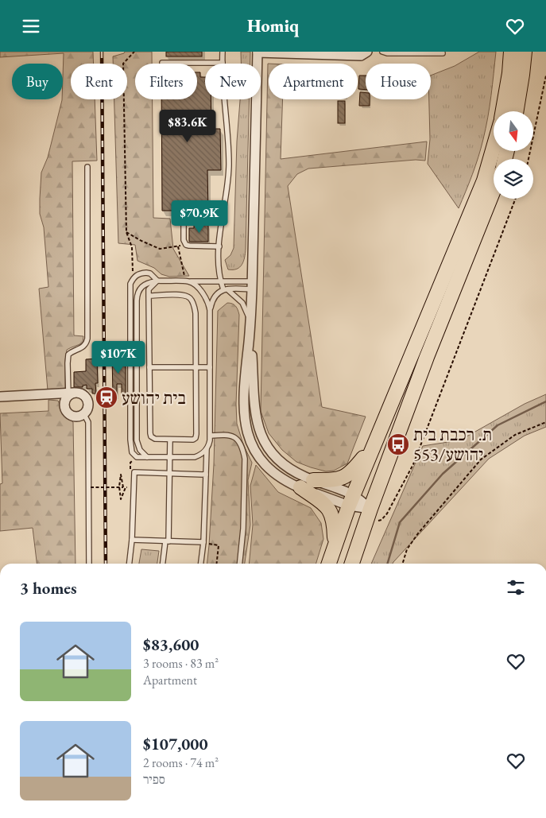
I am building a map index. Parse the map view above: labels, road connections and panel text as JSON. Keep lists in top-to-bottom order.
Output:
{
  "places": {
    "station": ["בית יהושע"],
    "bus stop": ["ת. רכבת בית יהושע/553"]
  },
  "north": "bottom",
  "page": {
    "header": "Homiq",
    "chip": [
      "Buy",
      "Rent",
      "Filters",
      "New",
      "Apartment",
      "House"
    ],
    "price": ["$83.6K", "$70.9K", "$107K"],
    "heading": "3 homes",
    "list": [
      {
        "name": "$83,600",
        "note": "3 rooms · 83 m² · Apartment"
      },
      {
        "name": "$107,000",
        "note": "2 rooms · 74 m² · ספיר"
      }
    ]
  }
}
